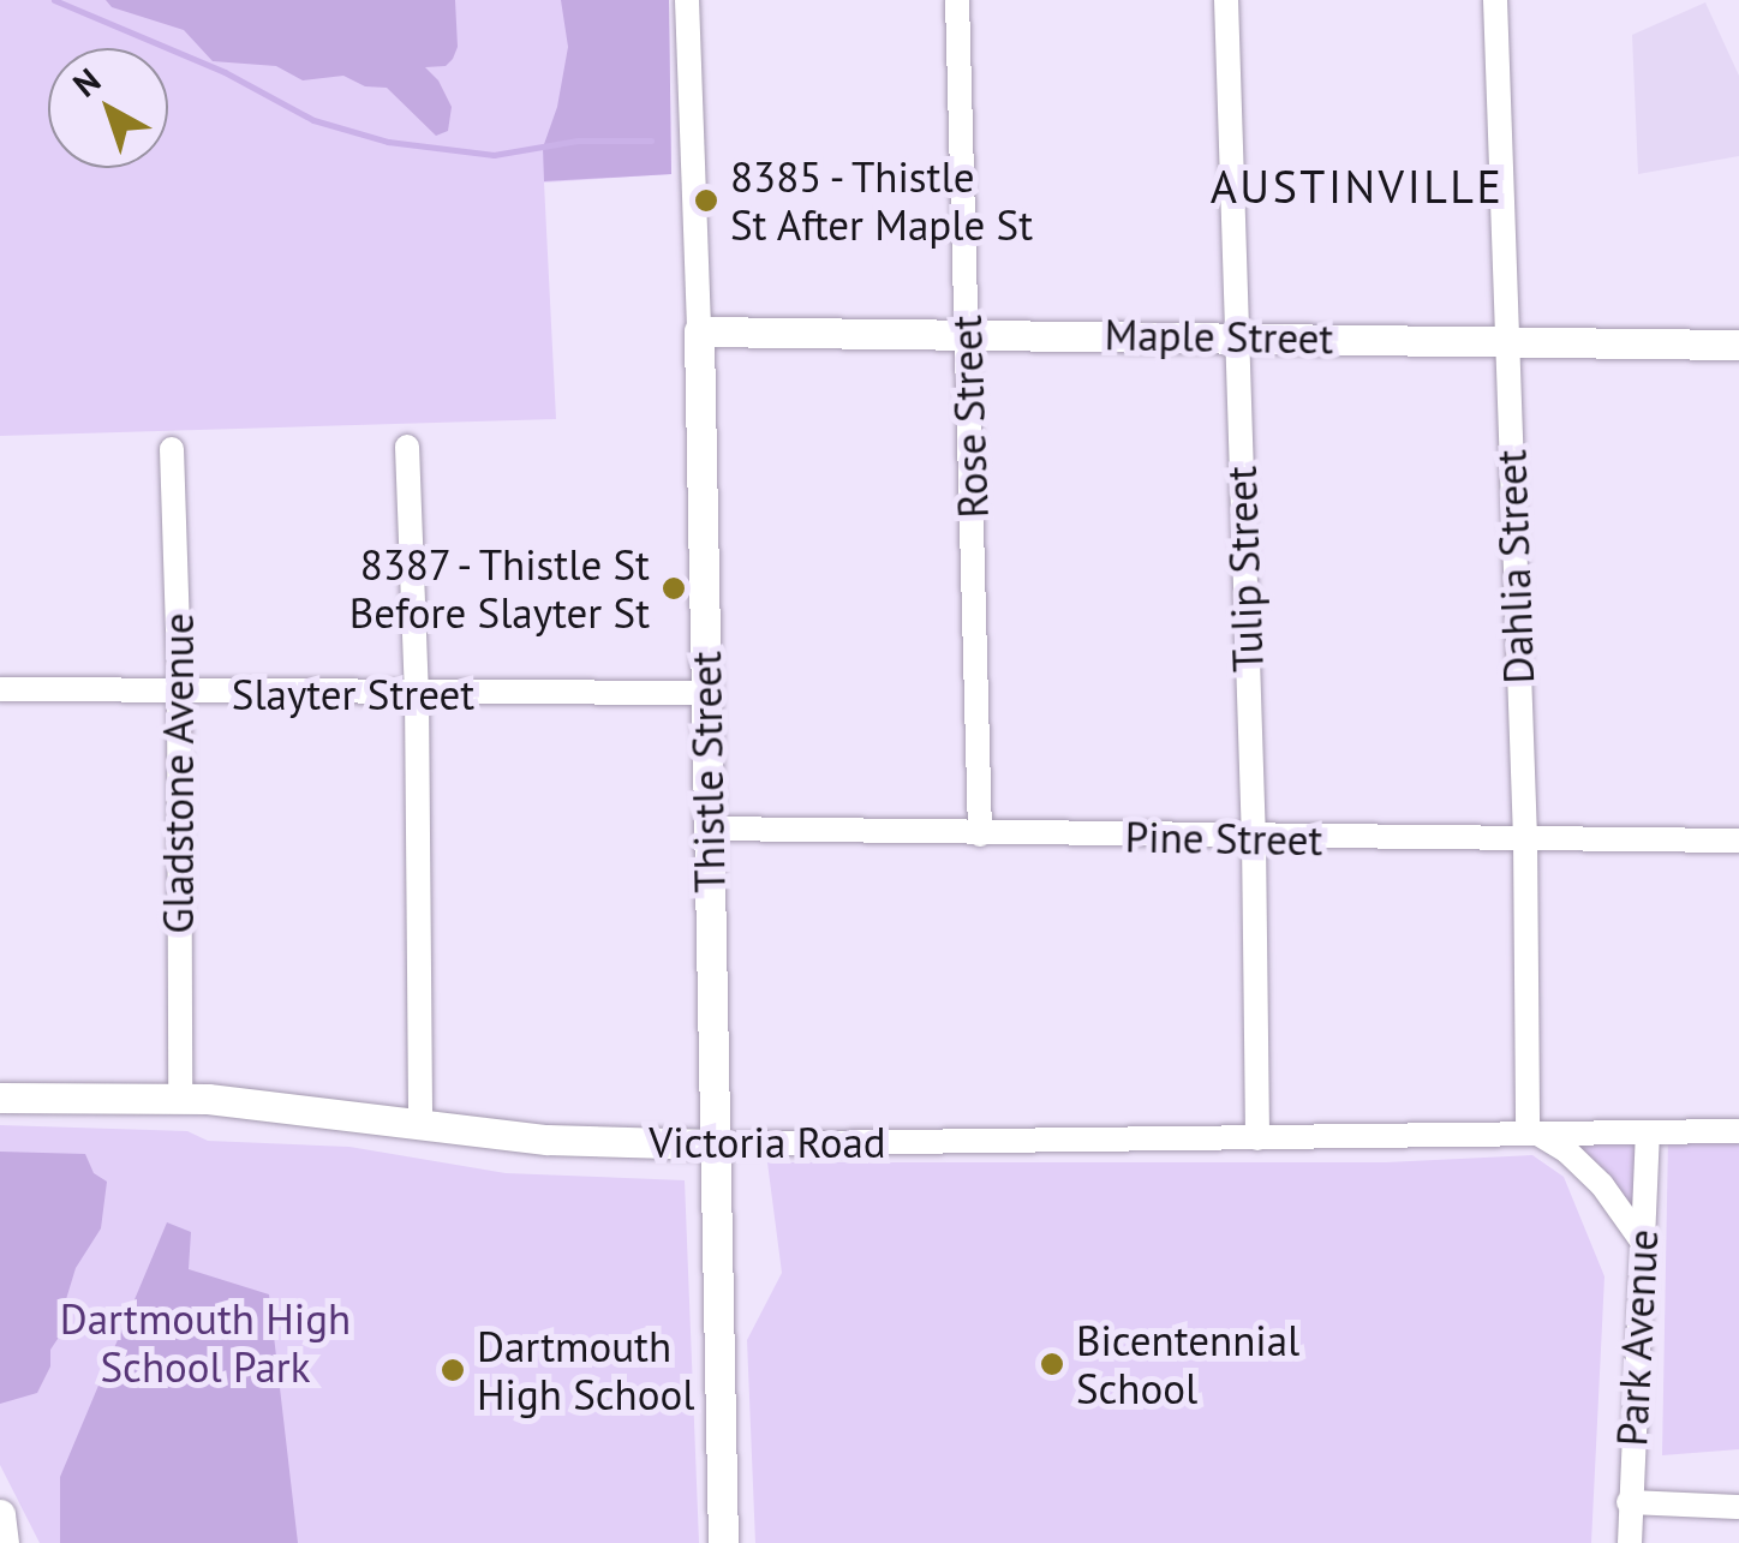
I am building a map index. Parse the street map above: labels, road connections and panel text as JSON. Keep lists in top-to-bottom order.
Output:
{
  "streets": {
    "main road": ["Maple Street", "Thistle Street", "Victoria Road"],
    "street": [
      "Rose Street",
      "Dahlia Street",
      "Tulip Street",
      "Slayter Street",
      "Gladstone Avenue",
      "Pine Street",
      "Park Avenue"
    ]
  },
  "crossings": [
    ["Maple Street", "Rose Street"],
    ["Maple Street", "Dahlia Street"],
    ["Maple Street", "Tulip Street"],
    ["Maple Street", "Thistle Street"],
    ["Rose Street", "Pine Street"],
    ["Dahlia Street", "Pine Street"],
    ["Dahlia Street", "Victoria Road"],
    ["Tulip Street", "Pine Street"],
    ["Tulip Street", "Victoria Road"],
    ["Slayter Street", "Thistle Street"],
    ["Slayter Street", "Gladstone Avenue"],
    ["Thistle Street", "Pine Street"],
    ["Thistle Street", "Victoria Road"],
    ["Gladstone Avenue", "Victoria Road"],
    ["Victoria Road", "Park Avenue"]
  ],
  "districts": ["AUSTINVILLE"],
  "parks": ["Dartmouth High School Park"],
  "places": [
    "8385 - Thistle St After Maple St",
    "8387 - Thistle St Before Slayter St",
    "Bicentennial School",
    "Dartmouth High School"
  ],
  "north": "top left"
}
